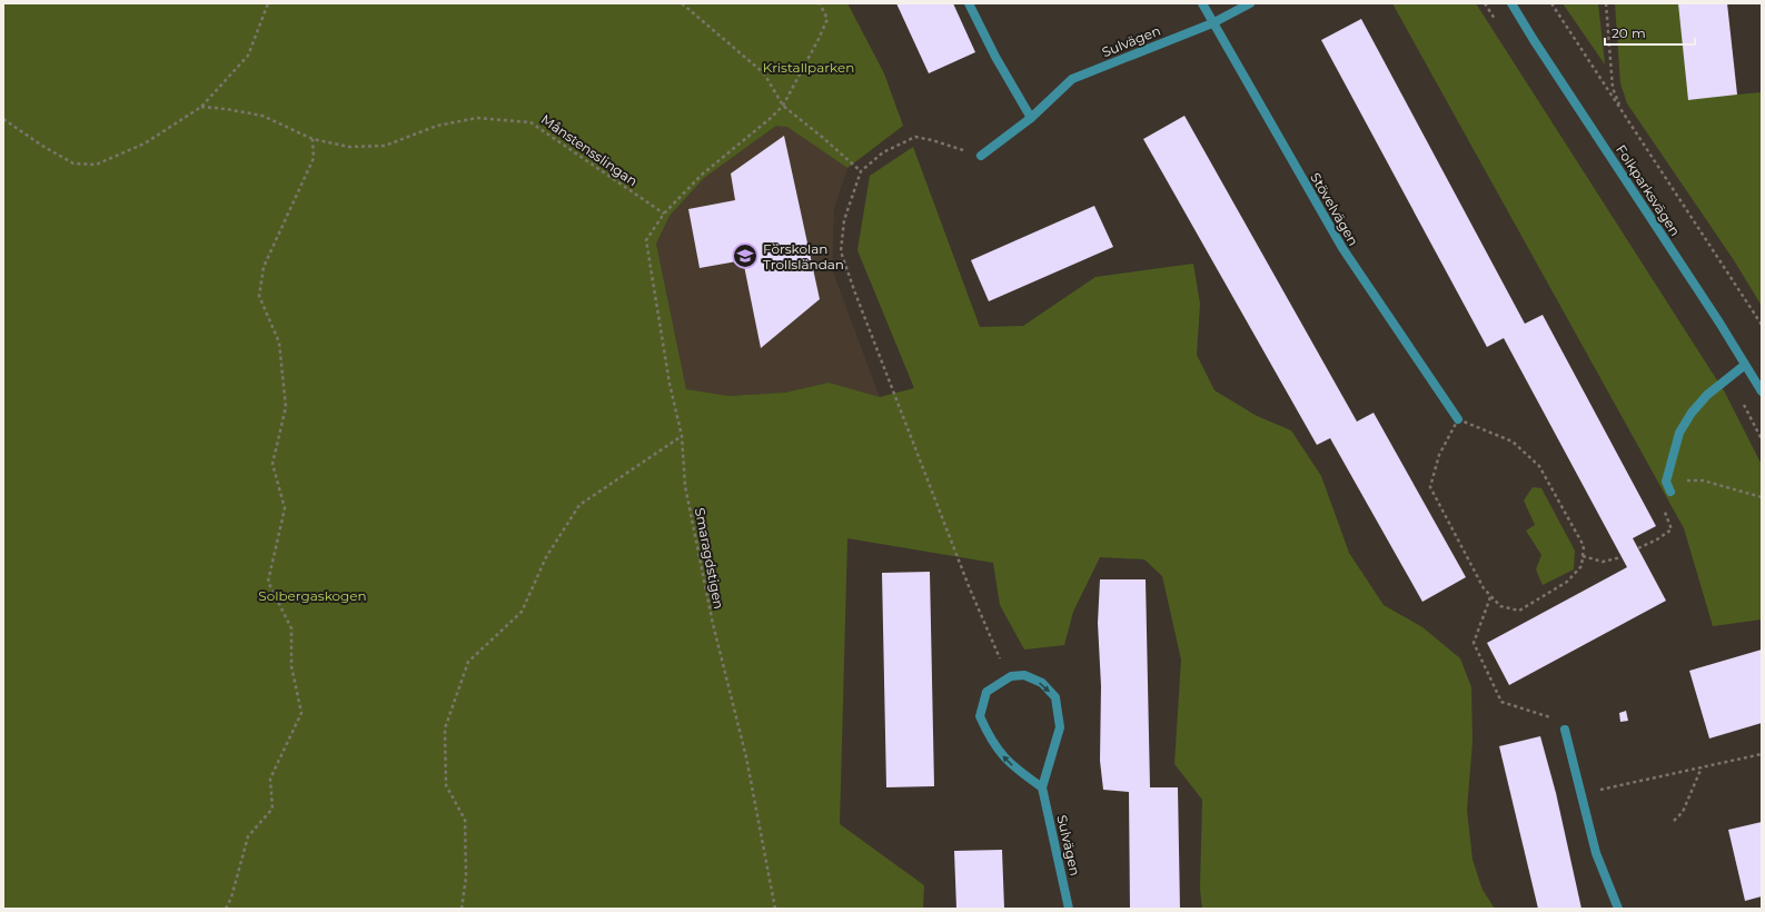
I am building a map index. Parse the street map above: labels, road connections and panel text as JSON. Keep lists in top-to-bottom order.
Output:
{
  "streets": {
    "street": ["Sulvägen", "Folkparksvägen", "Stövelvägen"],
    "path": ["Månstensslingan", "Smaragdstigen"]
  },
  "crossings": [
    ["Sulvägen", "Stövelvägen"],
    ["Månstensslingan", "Smaragdstigen"]
  ],
  "parks": ["Kristallparken", "Solbergaskogen"],
  "places": {
    "school or university": ["Förskolan Trollsländan"]
  },
  "scale_bar": "20 m"
}
